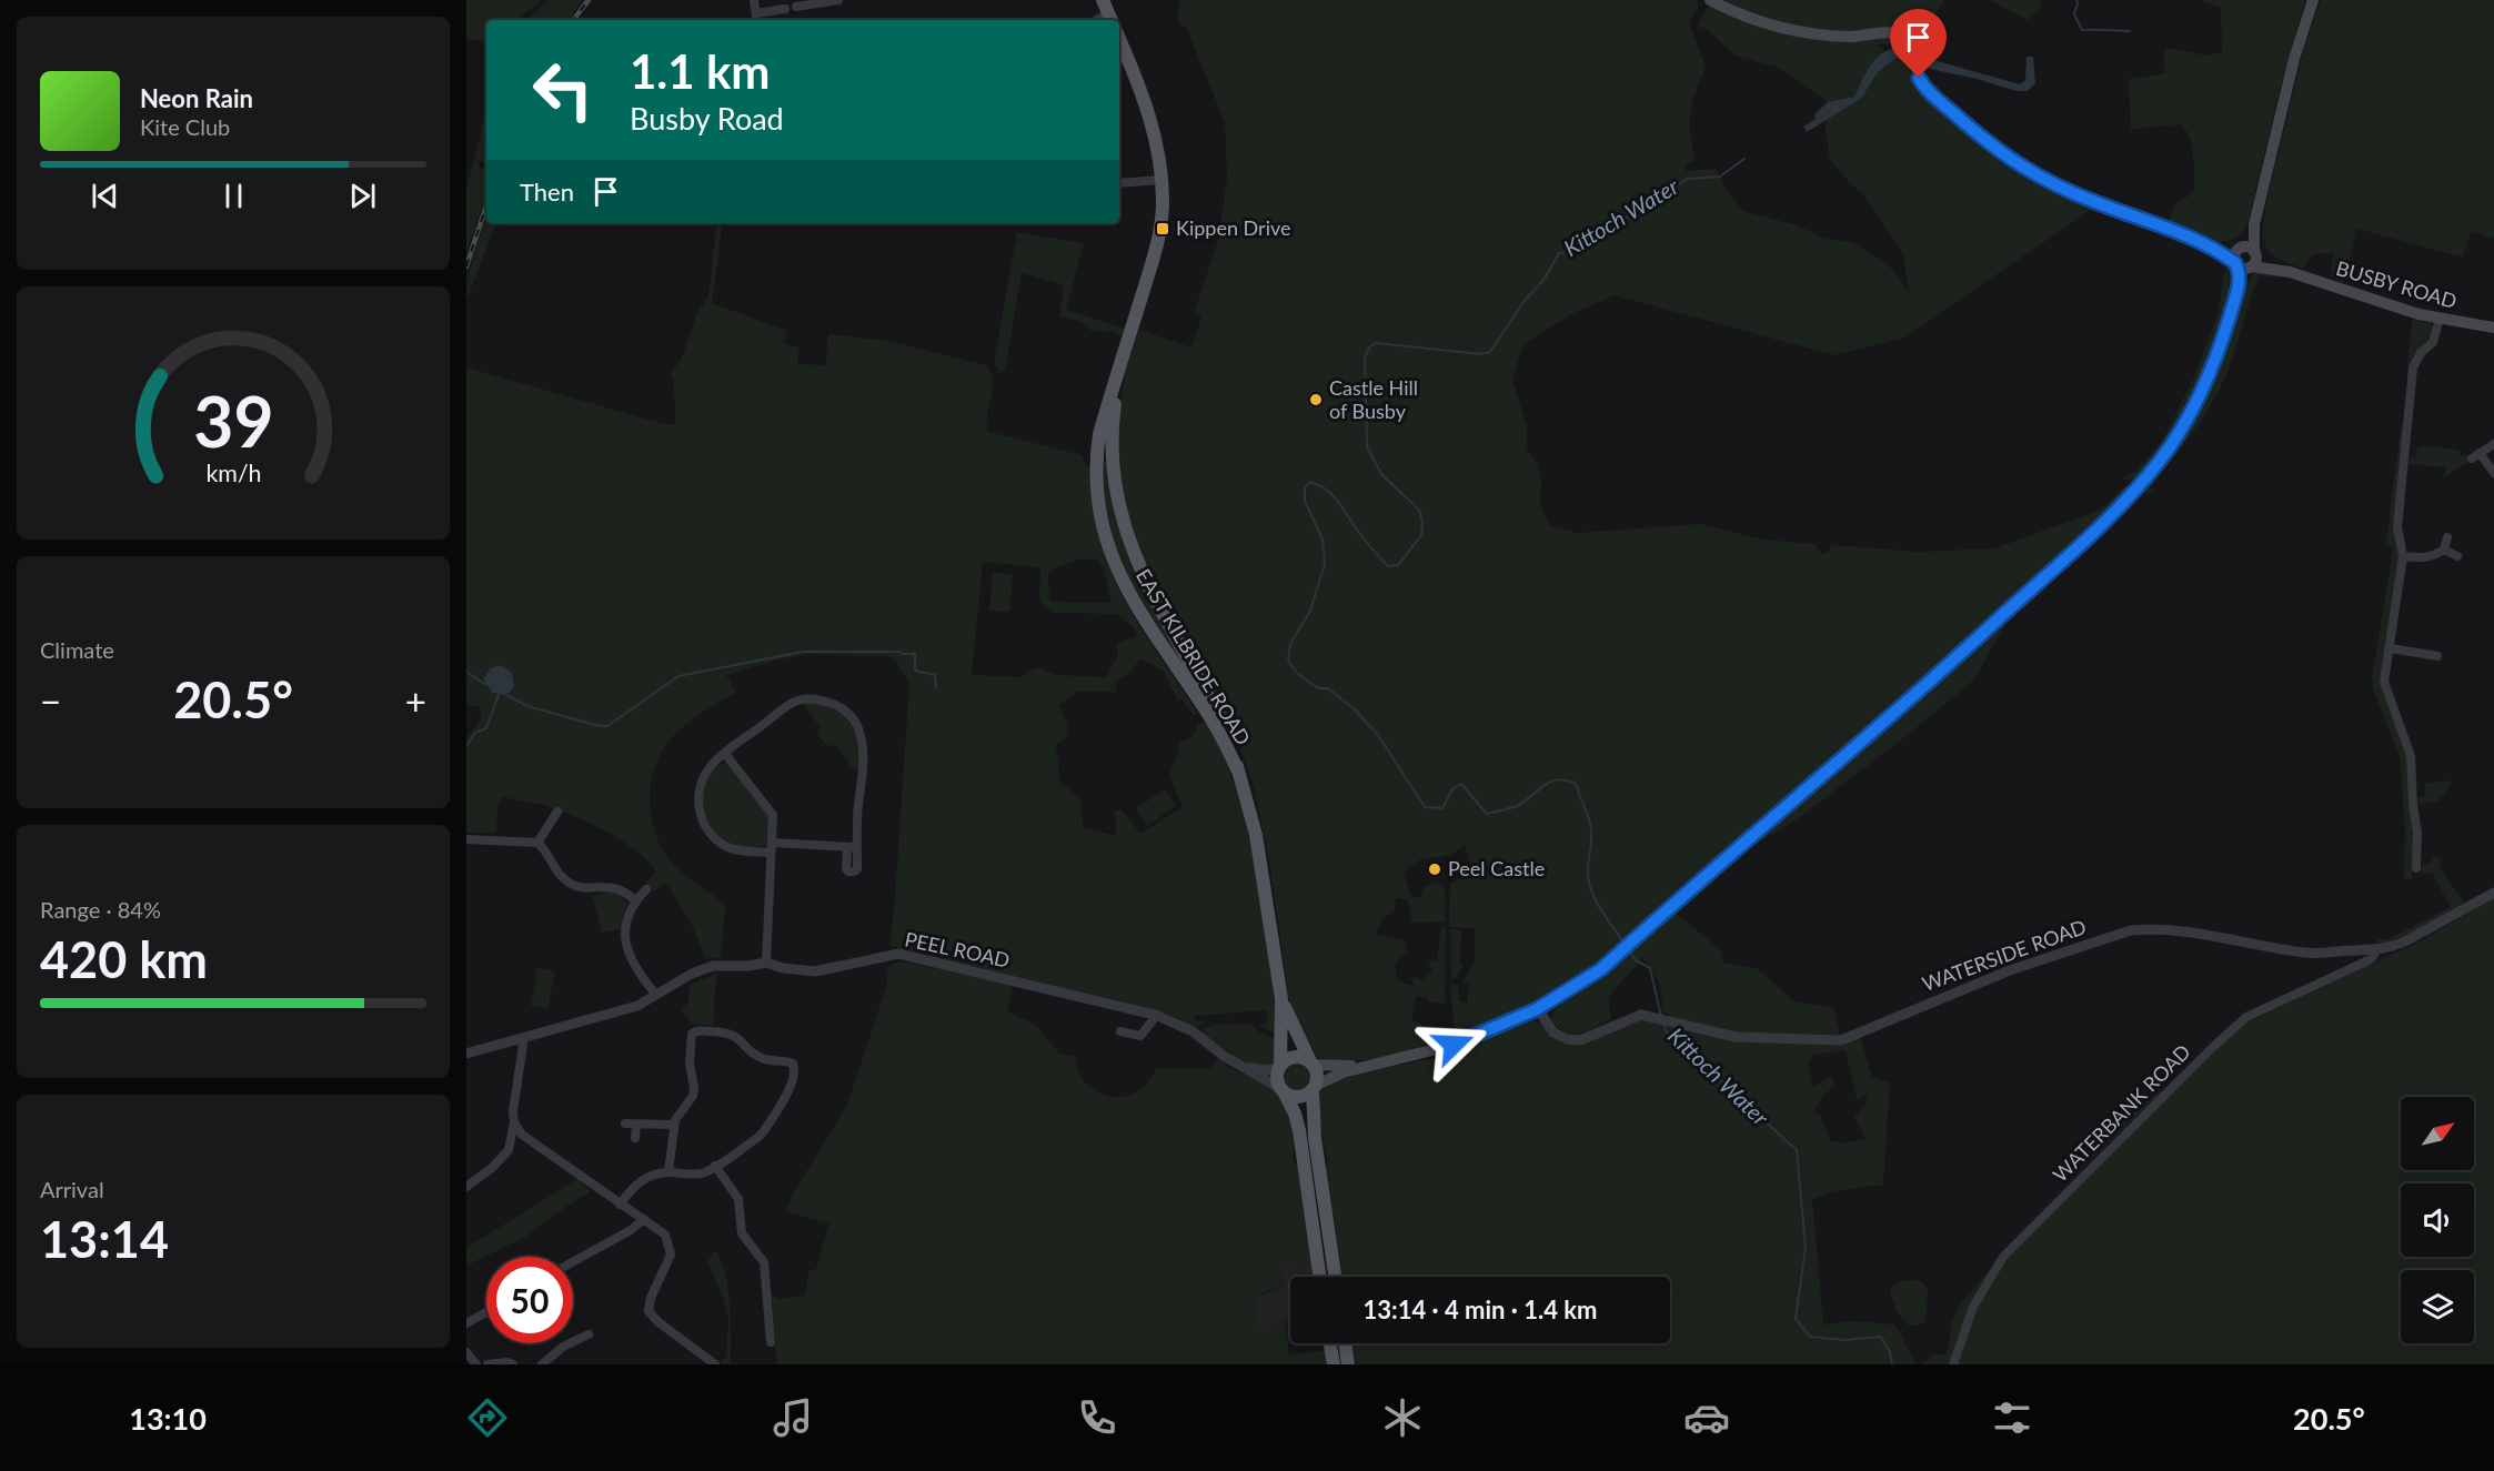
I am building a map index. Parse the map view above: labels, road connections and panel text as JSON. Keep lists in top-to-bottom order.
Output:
{
  "streets": {
    "main road": ["BUSBY ROAD", "EAST KILBRIDE ROAD"],
    "street": ["PEEL ROAD", "WATERSIDE ROAD", "WATERBANK ROAD"]
  },
  "crossings": [
    ["EAST KILBRIDE ROAD", "PEEL ROAD"],
    ["WATERSIDE ROAD", "WATERBANK ROAD"]
  ],
  "water": ["Kittoch Water"],
  "places": {
    "transit": ["Kippen Drive"],
    "other": ["Castle Hill of Busby", "Peel Castle"]
  },
  "north": "top right",
  "page": {
    "turn": ["1.1 km", "Busby Road"],
    "song": ["Neon Rain", "Kite Club"],
    "then": "Then",
    "tile": [
      "Climate",
      ["Range · 84%", "420 km"],
      ["Arrival", "13:14"]
    ],
    "heat": ["−", "20.5°", "+"],
    "limit": "50",
    "trip": "13:14 · 4 min · 1.4 km",
    "tabs": ["13:10", "20.5°"],
    "gauge": ["39", "km/h"]
  }
}
